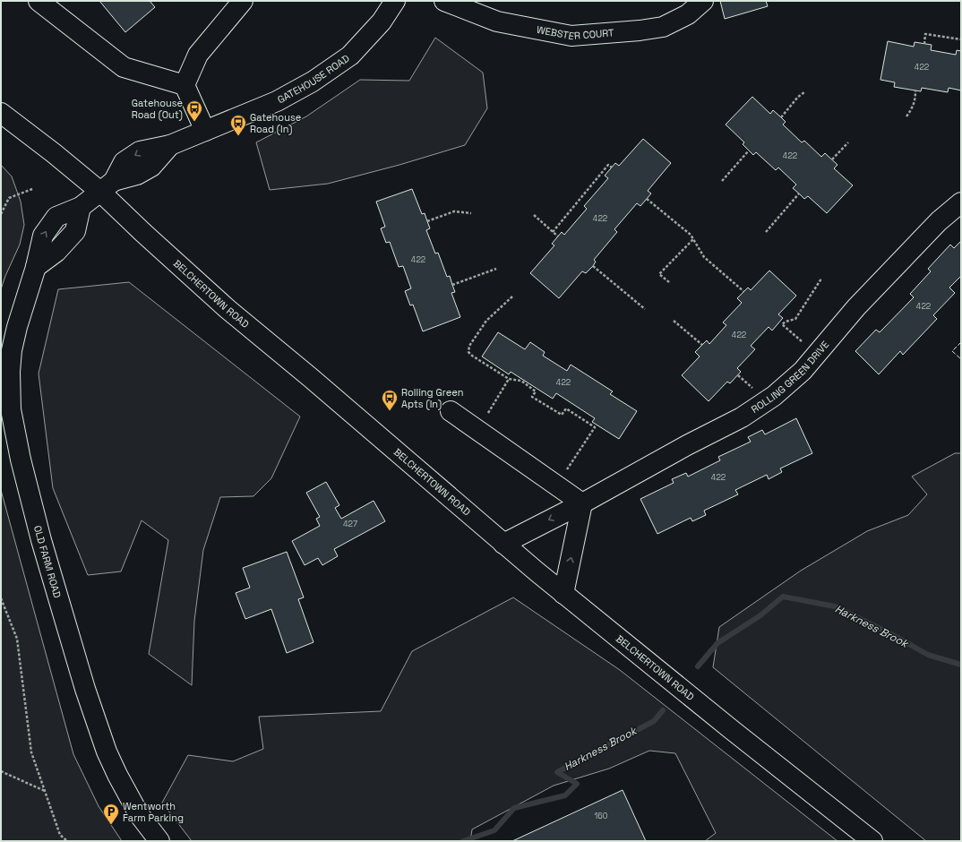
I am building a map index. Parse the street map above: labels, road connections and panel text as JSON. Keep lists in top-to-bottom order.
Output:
{
  "streets": {
    "main road": [
      "WEBSTER COURT",
      "GATEHOUSE ROAD",
      "BELCHERTOWN ROAD",
      "ROLLING GREEN DRIVE",
      "OLD FARM ROAD"
    ]
  },
  "crossings": [
    ["GATEHOUSE ROAD", "BELCHERTOWN ROAD"],
    ["GATEHOUSE ROAD", "OLD FARM ROAD"],
    ["BELCHERTOWN ROAD", "ROLLING GREEN DRIVE"],
    ["BELCHERTOWN ROAD", "OLD FARM ROAD"]
  ],
  "water": ["Harkness Brook"],
  "places": {
    "bus stop": ["Gatehouse Road (Out)", "Gatehouse Road (In)", "Rolling Green Apts (In)"],
    "parking": ["Wentworth Farm Parking"]
  },
  "house_numbers": [
    "422",
    "422",
    "422",
    "422",
    "422",
    "422",
    "422",
    "422",
    "427",
    "160"
  ]
}
